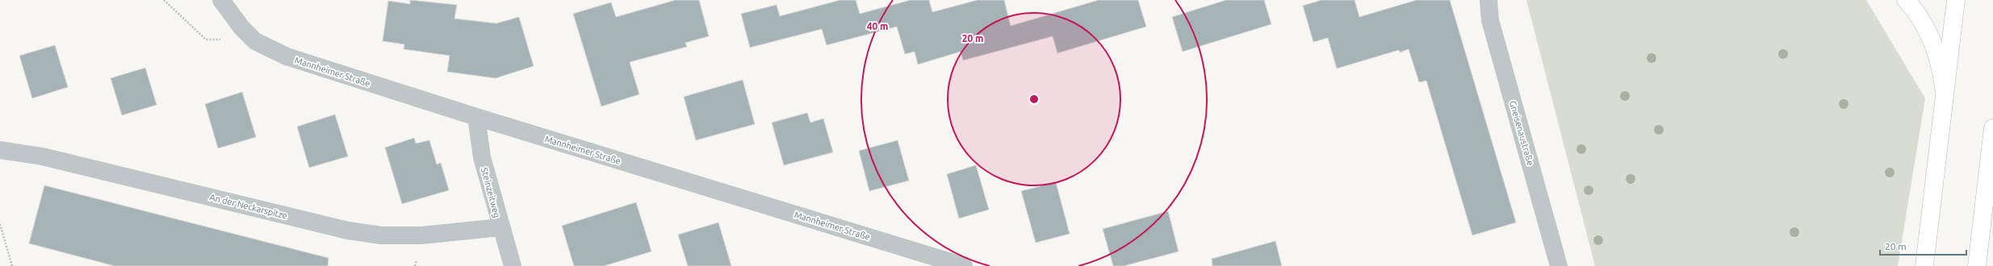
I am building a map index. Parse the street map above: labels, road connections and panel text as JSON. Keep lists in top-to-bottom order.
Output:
{
  "streets": {
    "street": [
      "Mannheimer Straße",
      "Gneisenaustraße",
      "Steinzeitweg",
      "An der Neckarspitze"
    ]
  },
  "crossings": [
    ["Mannheimer Straße", "Steinzeitweg"],
    ["Steinzeitweg", "An der Neckarspitze"]
  ],
  "scale_bar": "20 m",
  "rings": ["40 m", "20 m"]
}
